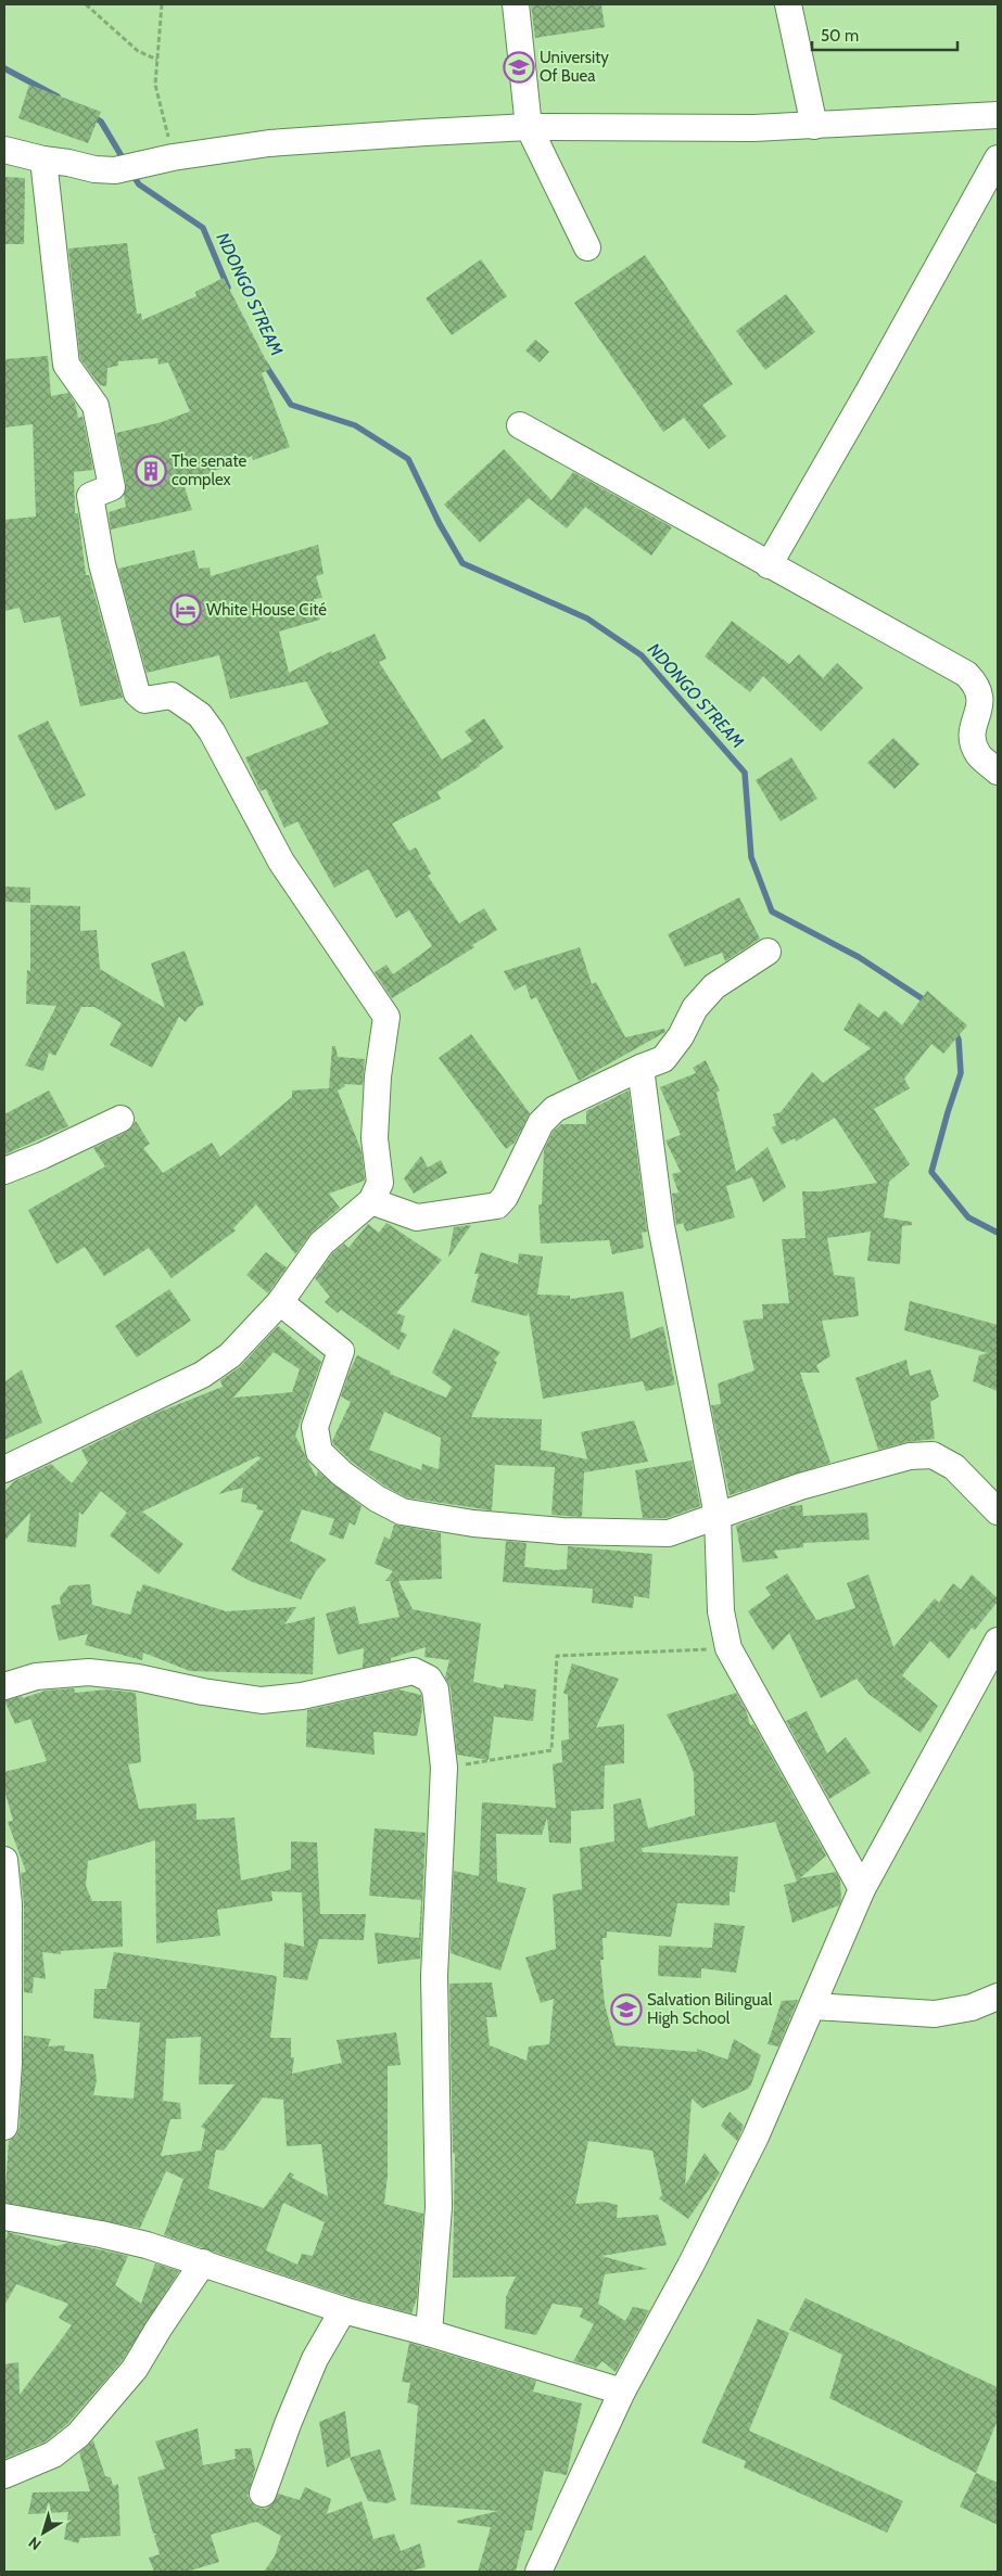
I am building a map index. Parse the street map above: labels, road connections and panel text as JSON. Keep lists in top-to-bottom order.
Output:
{
  "water": ["NDONGO STREAM"],
  "places": {
    "school or university": ["University Of Buea", "Salvation Bilingual High School"],
    "building": ["The senate complex"],
    "hotel": ["White House Cité"]
  },
  "scale_bar": "50 m",
  "north": "bottom left"
}
